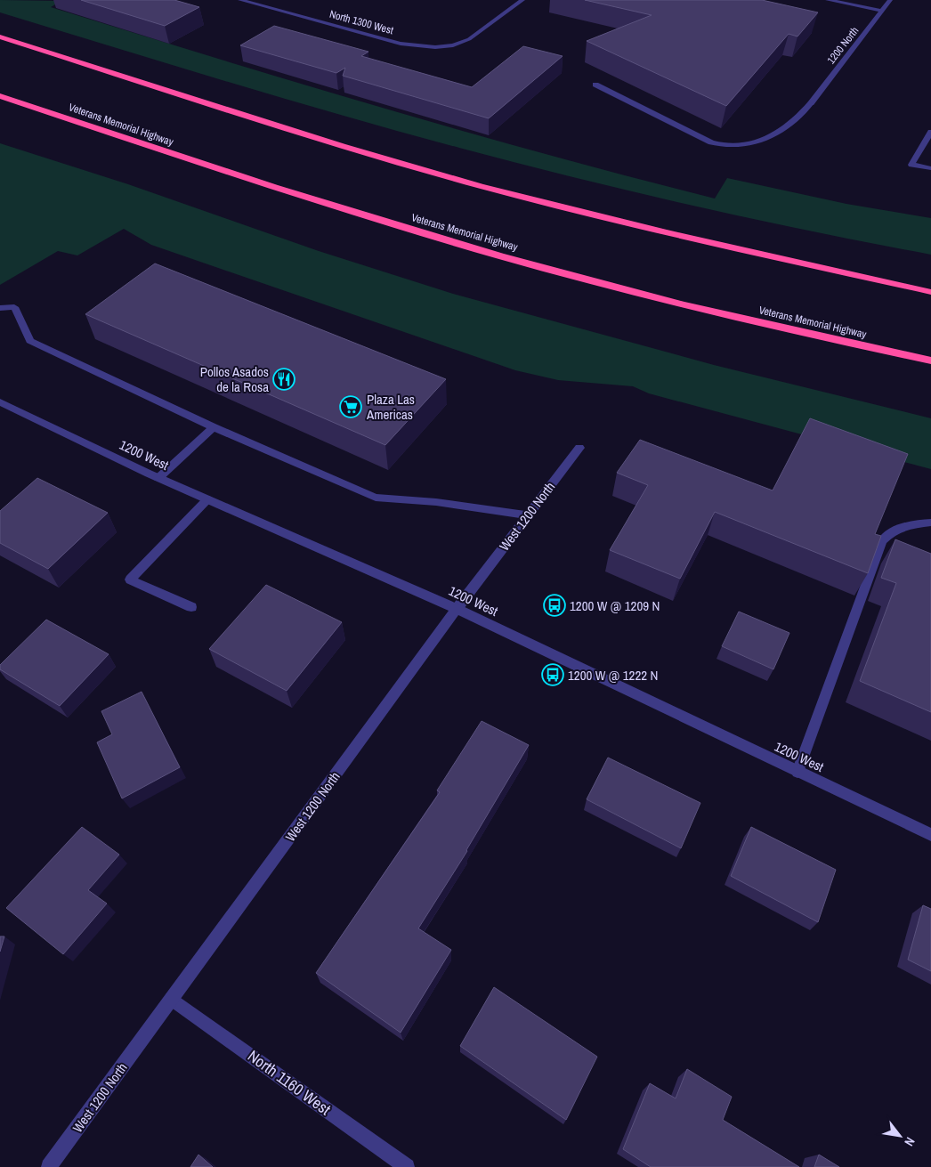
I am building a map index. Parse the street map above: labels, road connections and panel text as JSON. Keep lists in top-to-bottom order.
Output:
{
  "streets": {
    "highway": ["Veterans Memorial Highway"],
    "street": [
      "North 1300 West",
      "1200 North",
      "1200 West",
      "West 1200 North",
      "North 1160 West"
    ]
  },
  "crossings": [
    ["1200 West", "West 1200 North"],
    ["West 1200 North", "North 1160 West"]
  ],
  "places": {
    "restaurant": ["Pollos Asados de la Rosa"],
    "supermarket": ["Plaza Las Americas"],
    "bus stop": ["1200 W @ 1209 N", "1200 W @ 1222 N"]
  },
  "north": "bottom right"
}
